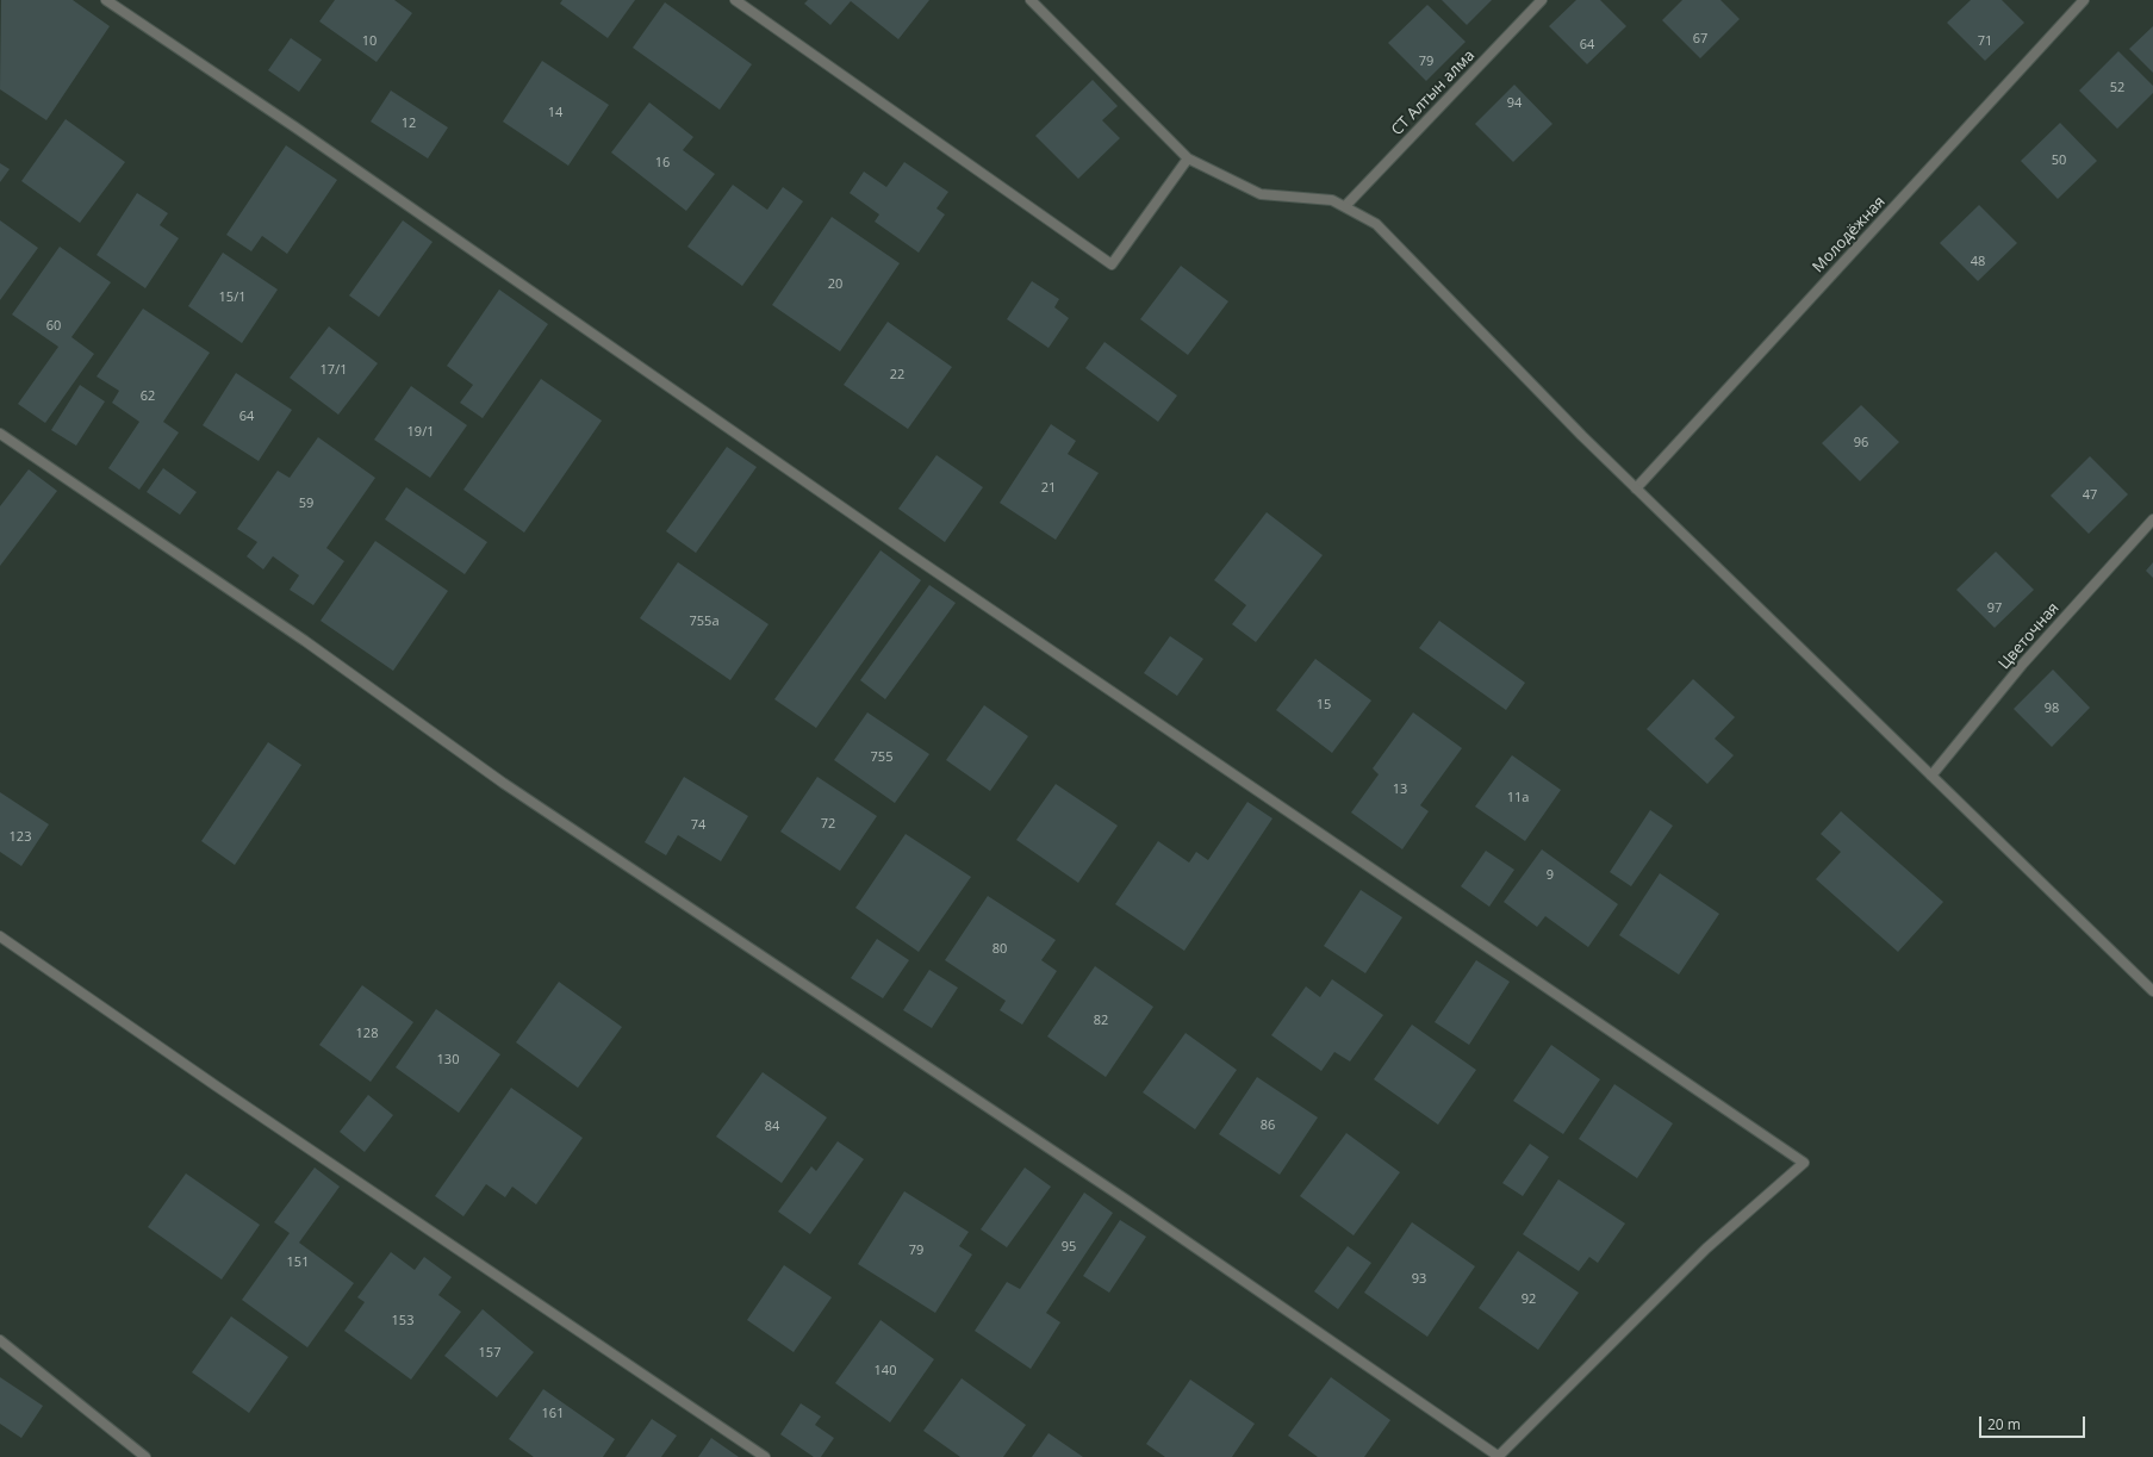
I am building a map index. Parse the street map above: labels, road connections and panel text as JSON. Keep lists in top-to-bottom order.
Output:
{
  "streets": {
    "street": ["СТ Алтын алма", "Молодёжная", "Цветочная"]
  },
  "house_numbers": [
    "67",
    "10",
    "71",
    "64",
    "79",
    "52",
    "94",
    "14",
    "12",
    "50",
    "16",
    "48",
    "20",
    "15/1",
    "60",
    "17/1",
    "22",
    "62",
    "64",
    "19/1",
    "96",
    "21",
    "47",
    "59",
    "97",
    "755а",
    "15",
    "98",
    "755",
    "13",
    "11а",
    "72",
    "74",
    "123",
    "9",
    "80",
    "82",
    "128",
    "130",
    "86",
    "84",
    "95",
    "79",
    "151",
    "93",
    "92",
    "153",
    "157",
    "140",
    "161"
  ],
  "scale_bar": "20 m"
}
